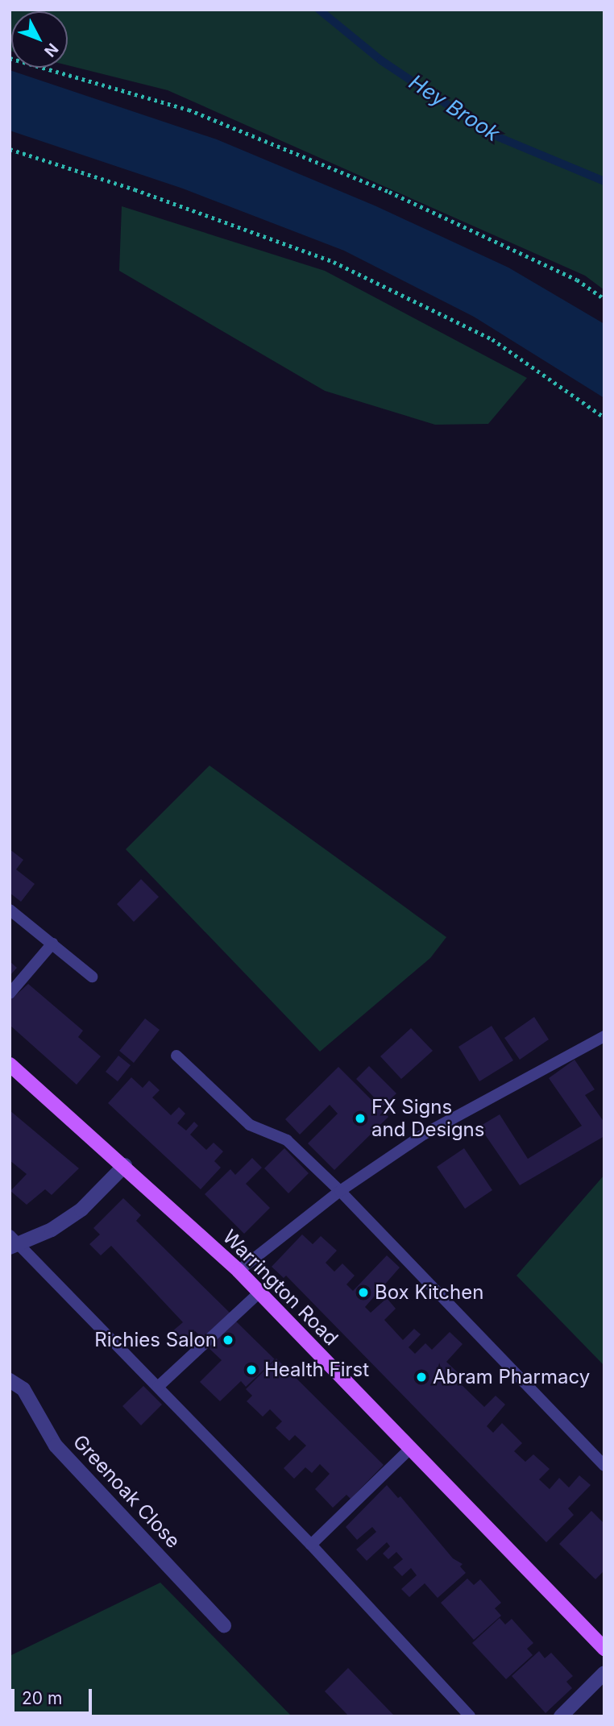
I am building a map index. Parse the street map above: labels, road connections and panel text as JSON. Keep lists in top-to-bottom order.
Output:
{
  "streets": {
    "main road": ["Warrington Road"],
    "street": ["Greenoak Close"]
  },
  "water": ["Hey Brook"],
  "places": [
    "FX Signs and Designs",
    "Box Kitchen",
    "Richies Salon",
    "Health First",
    "Abram Pharmacy"
  ],
  "scale_bar": "20 m",
  "north": "bottom right"
}
